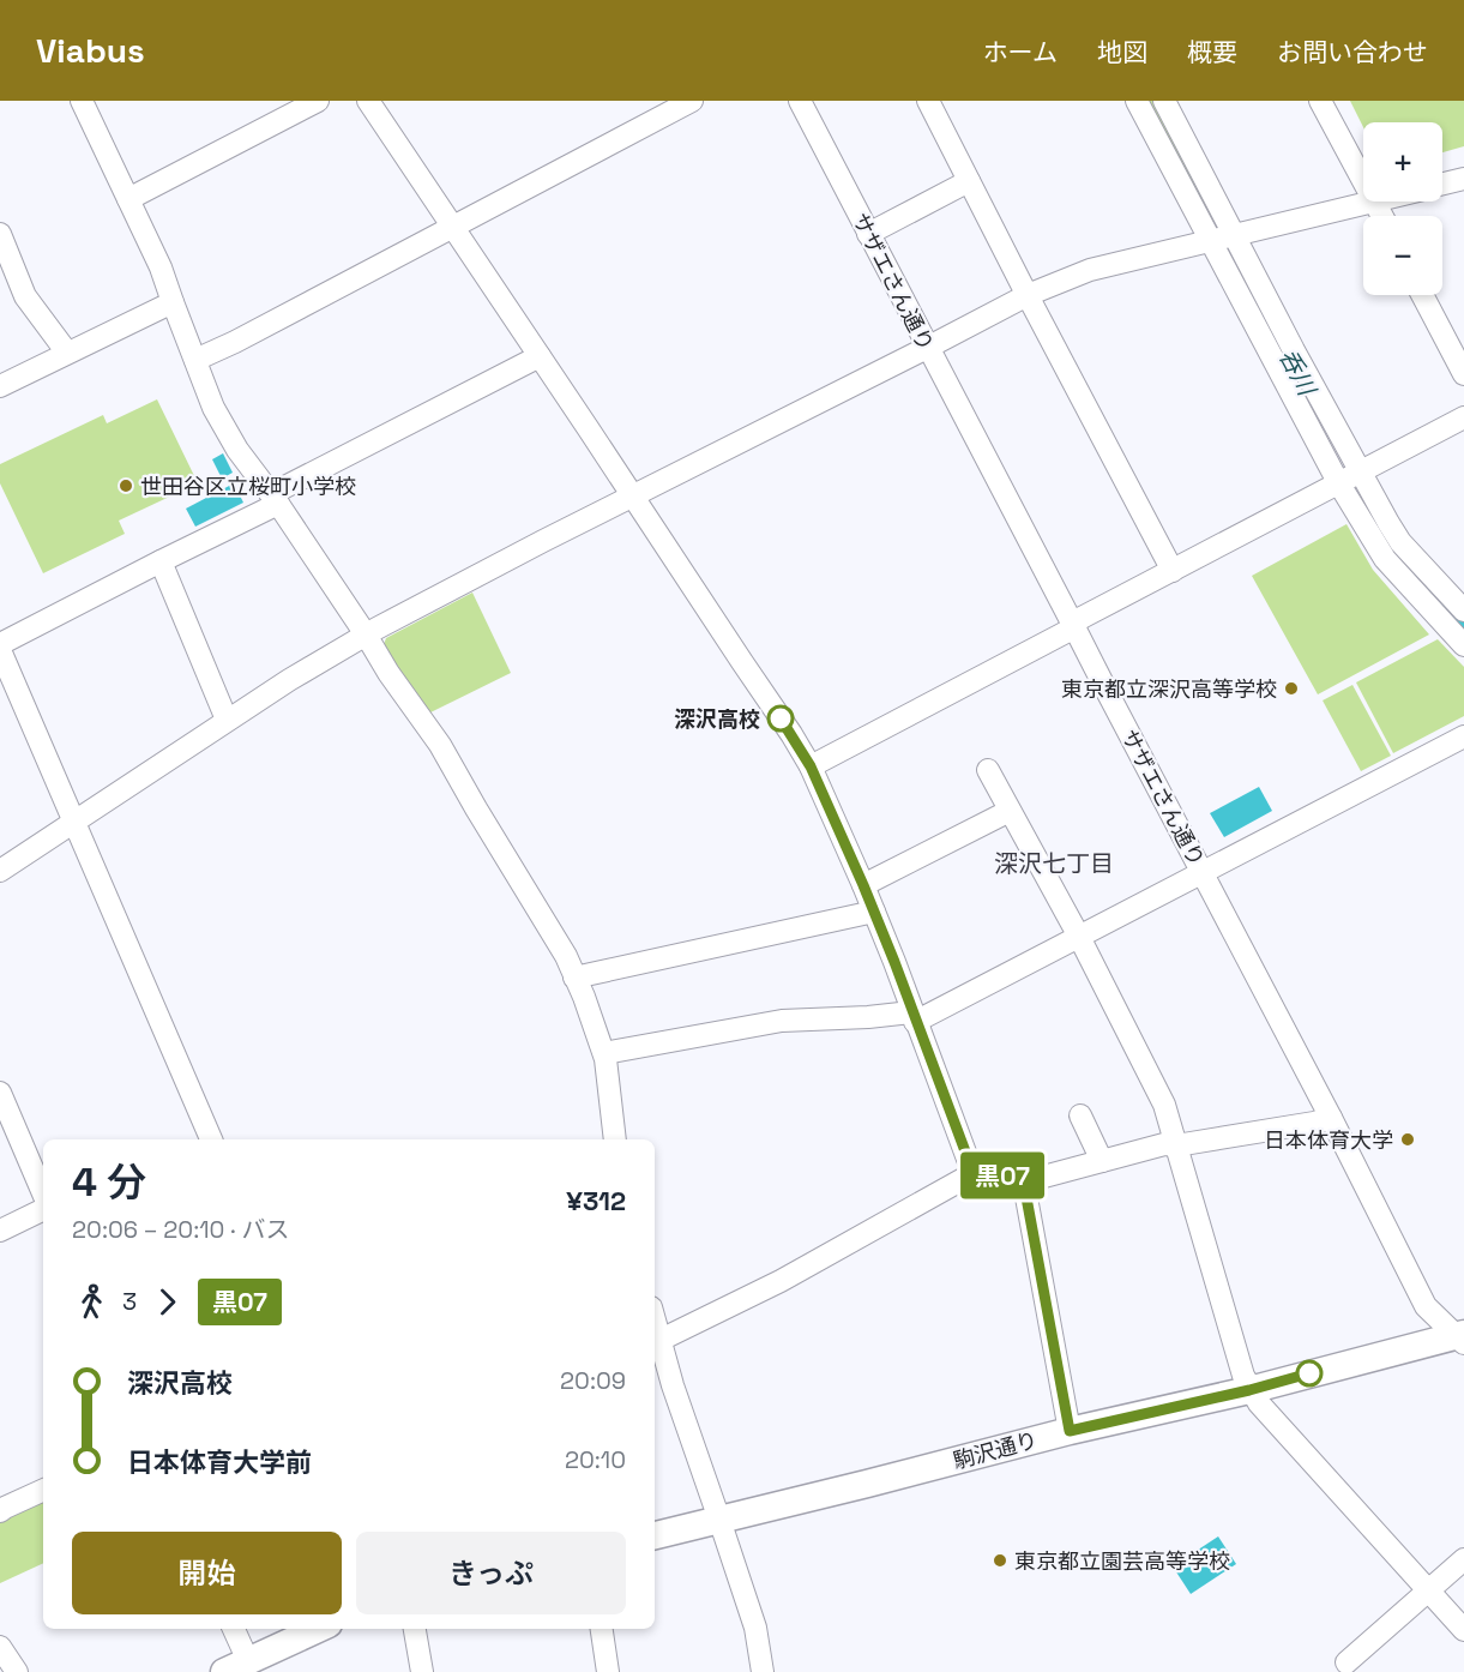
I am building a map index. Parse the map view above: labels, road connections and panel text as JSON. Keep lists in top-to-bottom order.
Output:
{
  "streets": {
    "main road": ["駒沢通り"],
    "street": ["サザエさん通り"]
  },
  "crossings": [
    ["サザエさん通り", "駒沢通り"]
  ],
  "districts": ["深沢七丁目"],
  "water": ["呑川"],
  "places": [
    "世田谷区立桜町小学校",
    "東京都立深沢高等学校",
    "深沢高校",
    "日本体育大学",
    "東京都立園芸高等学校"
  ],
  "lines": ["bus line 黒07"],
  "page": {
    "header": "Viabus",
    "nav": [
      "ホーム",
      "地図",
      "概要",
      "お問い合わせ"
    ],
    "on_map": "黒07",
    "map_buttons": ["+", "−"],
    "heading": ["4 分", "20:06 – 20:10 · バス", "¥312"],
    "legs": ["3", "黒07"],
    "list": [
      {
        "name": "深沢高校",
        "value": "20:09"
      },
      {
        "name": "日本体育大学前",
        "value": "20:10"
      }
    ],
    "buttons": ["開始", "きっぷ"]
  }
}
